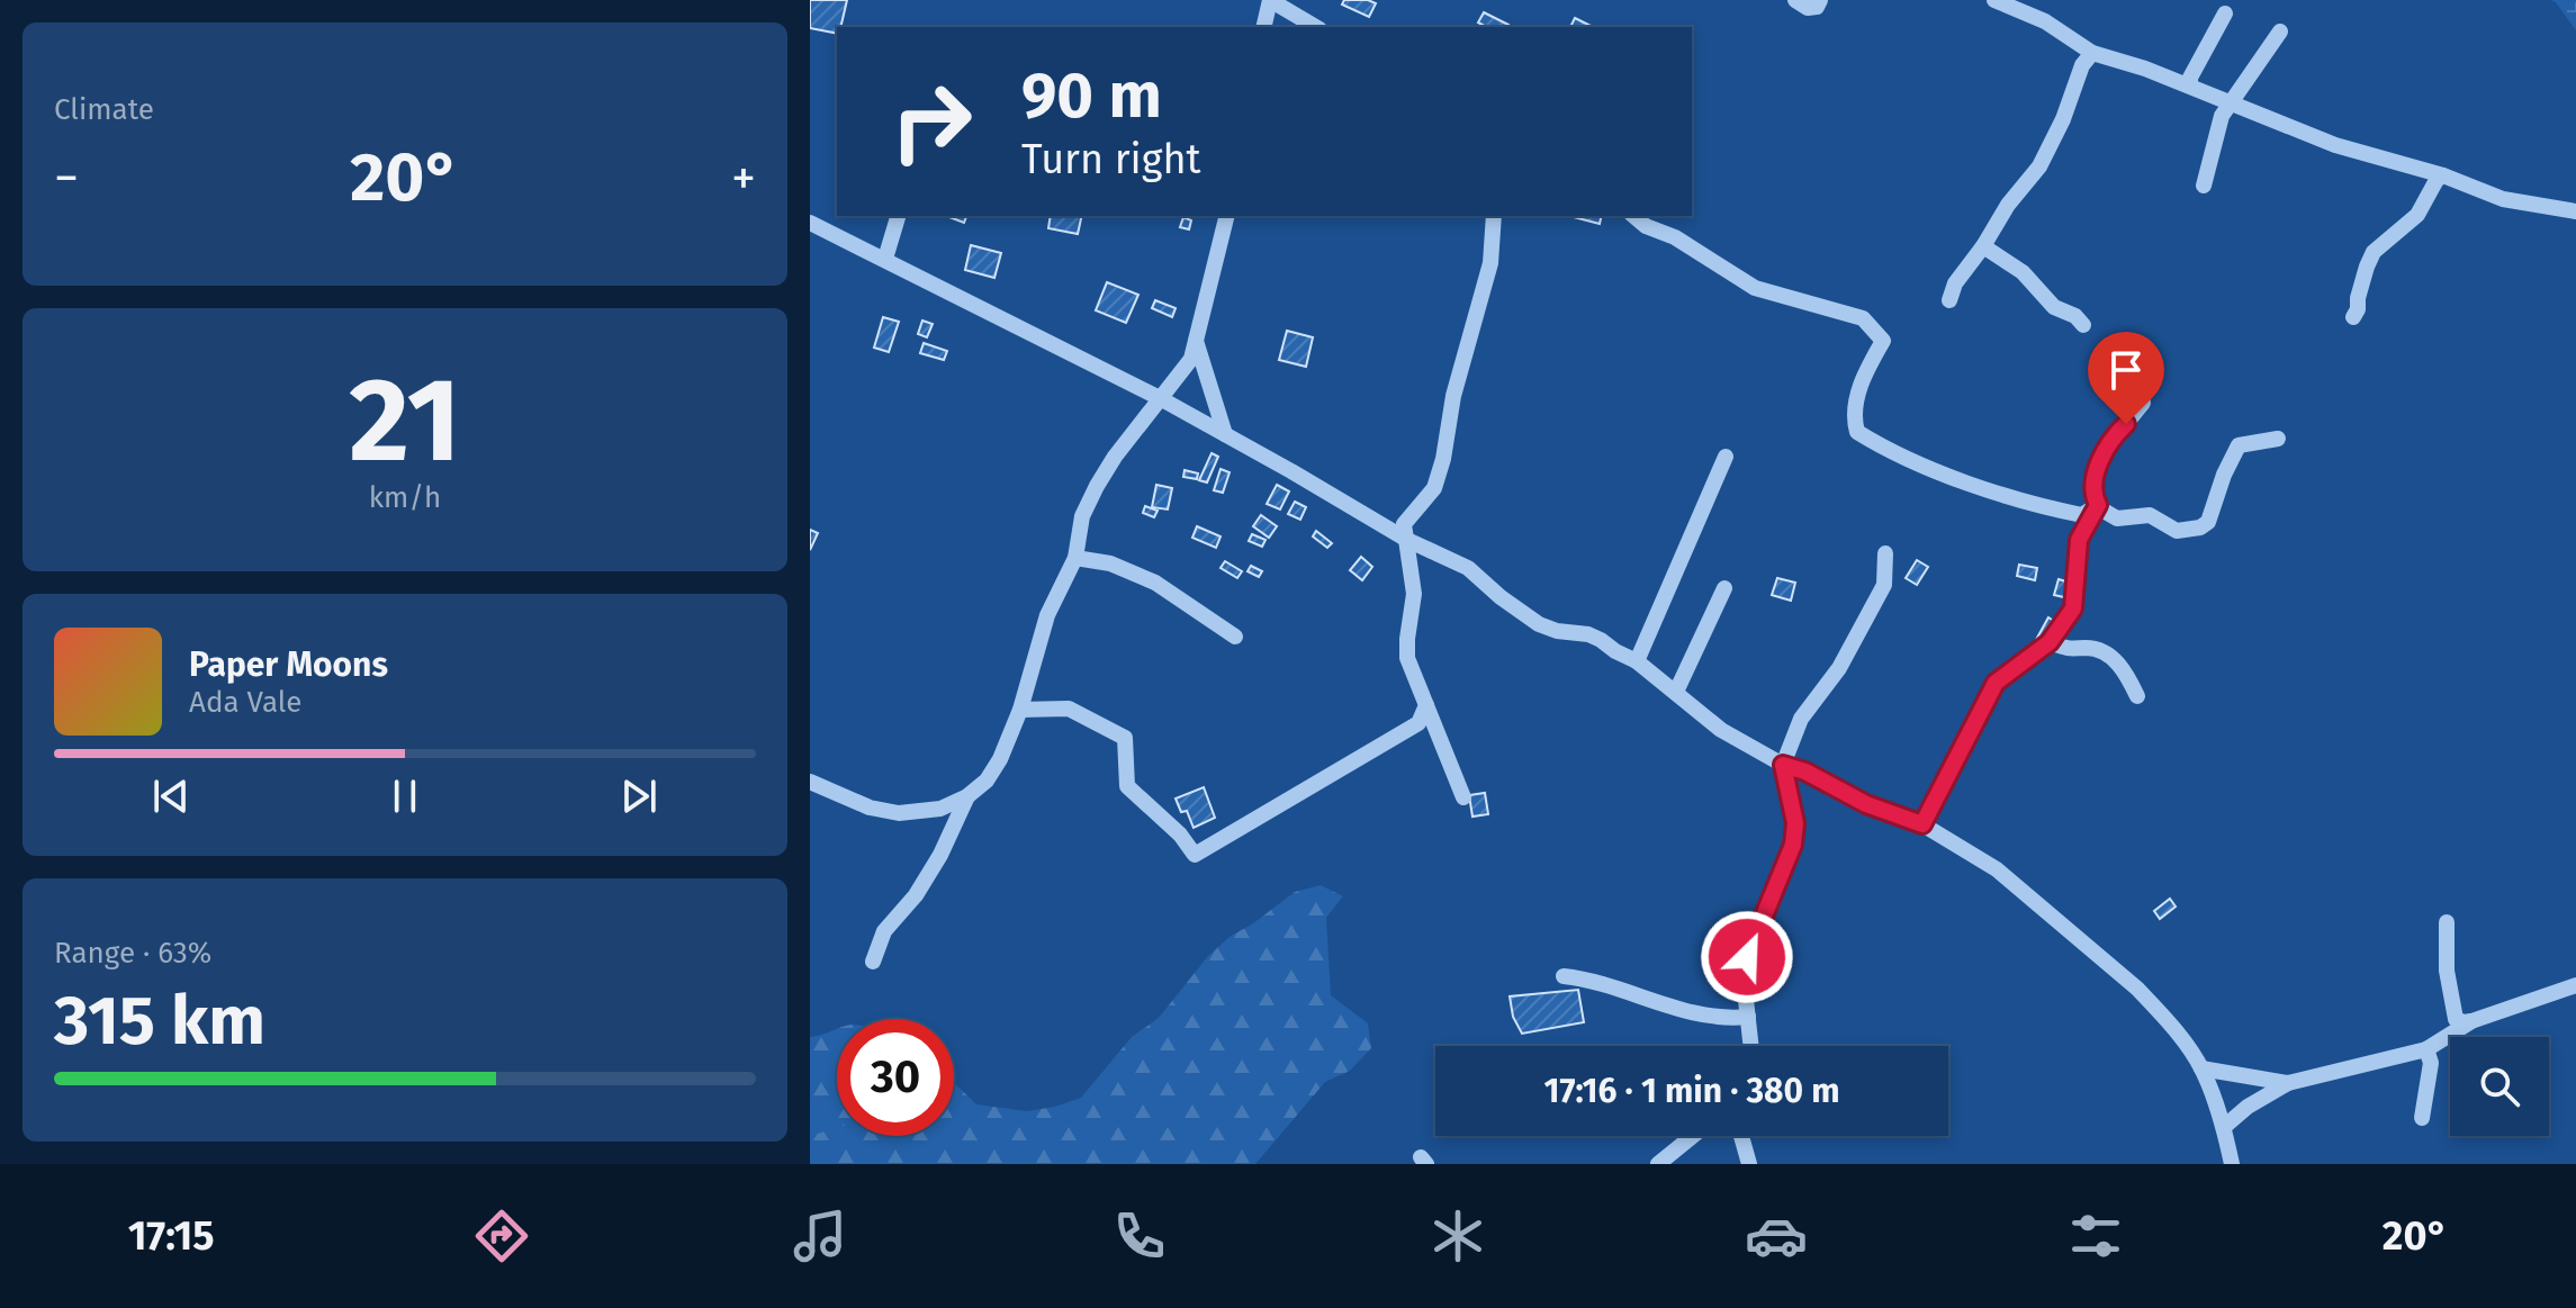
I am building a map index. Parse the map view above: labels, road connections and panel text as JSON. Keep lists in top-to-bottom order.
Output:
{
  "page": {
    "tile": [
      "Climate",
      ["21", "km/h"],
      ["Range · 63%", "315 km"]
    ],
    "turn": ["90 m", "Turn right"],
    "heat": ["−", "20°", "+"],
    "song": ["Paper Moons", "Ada Vale"],
    "limit": "30",
    "trip": "17:16 · 1 min · 380 m",
    "tabs": ["17:15", "20°"]
  }
}
